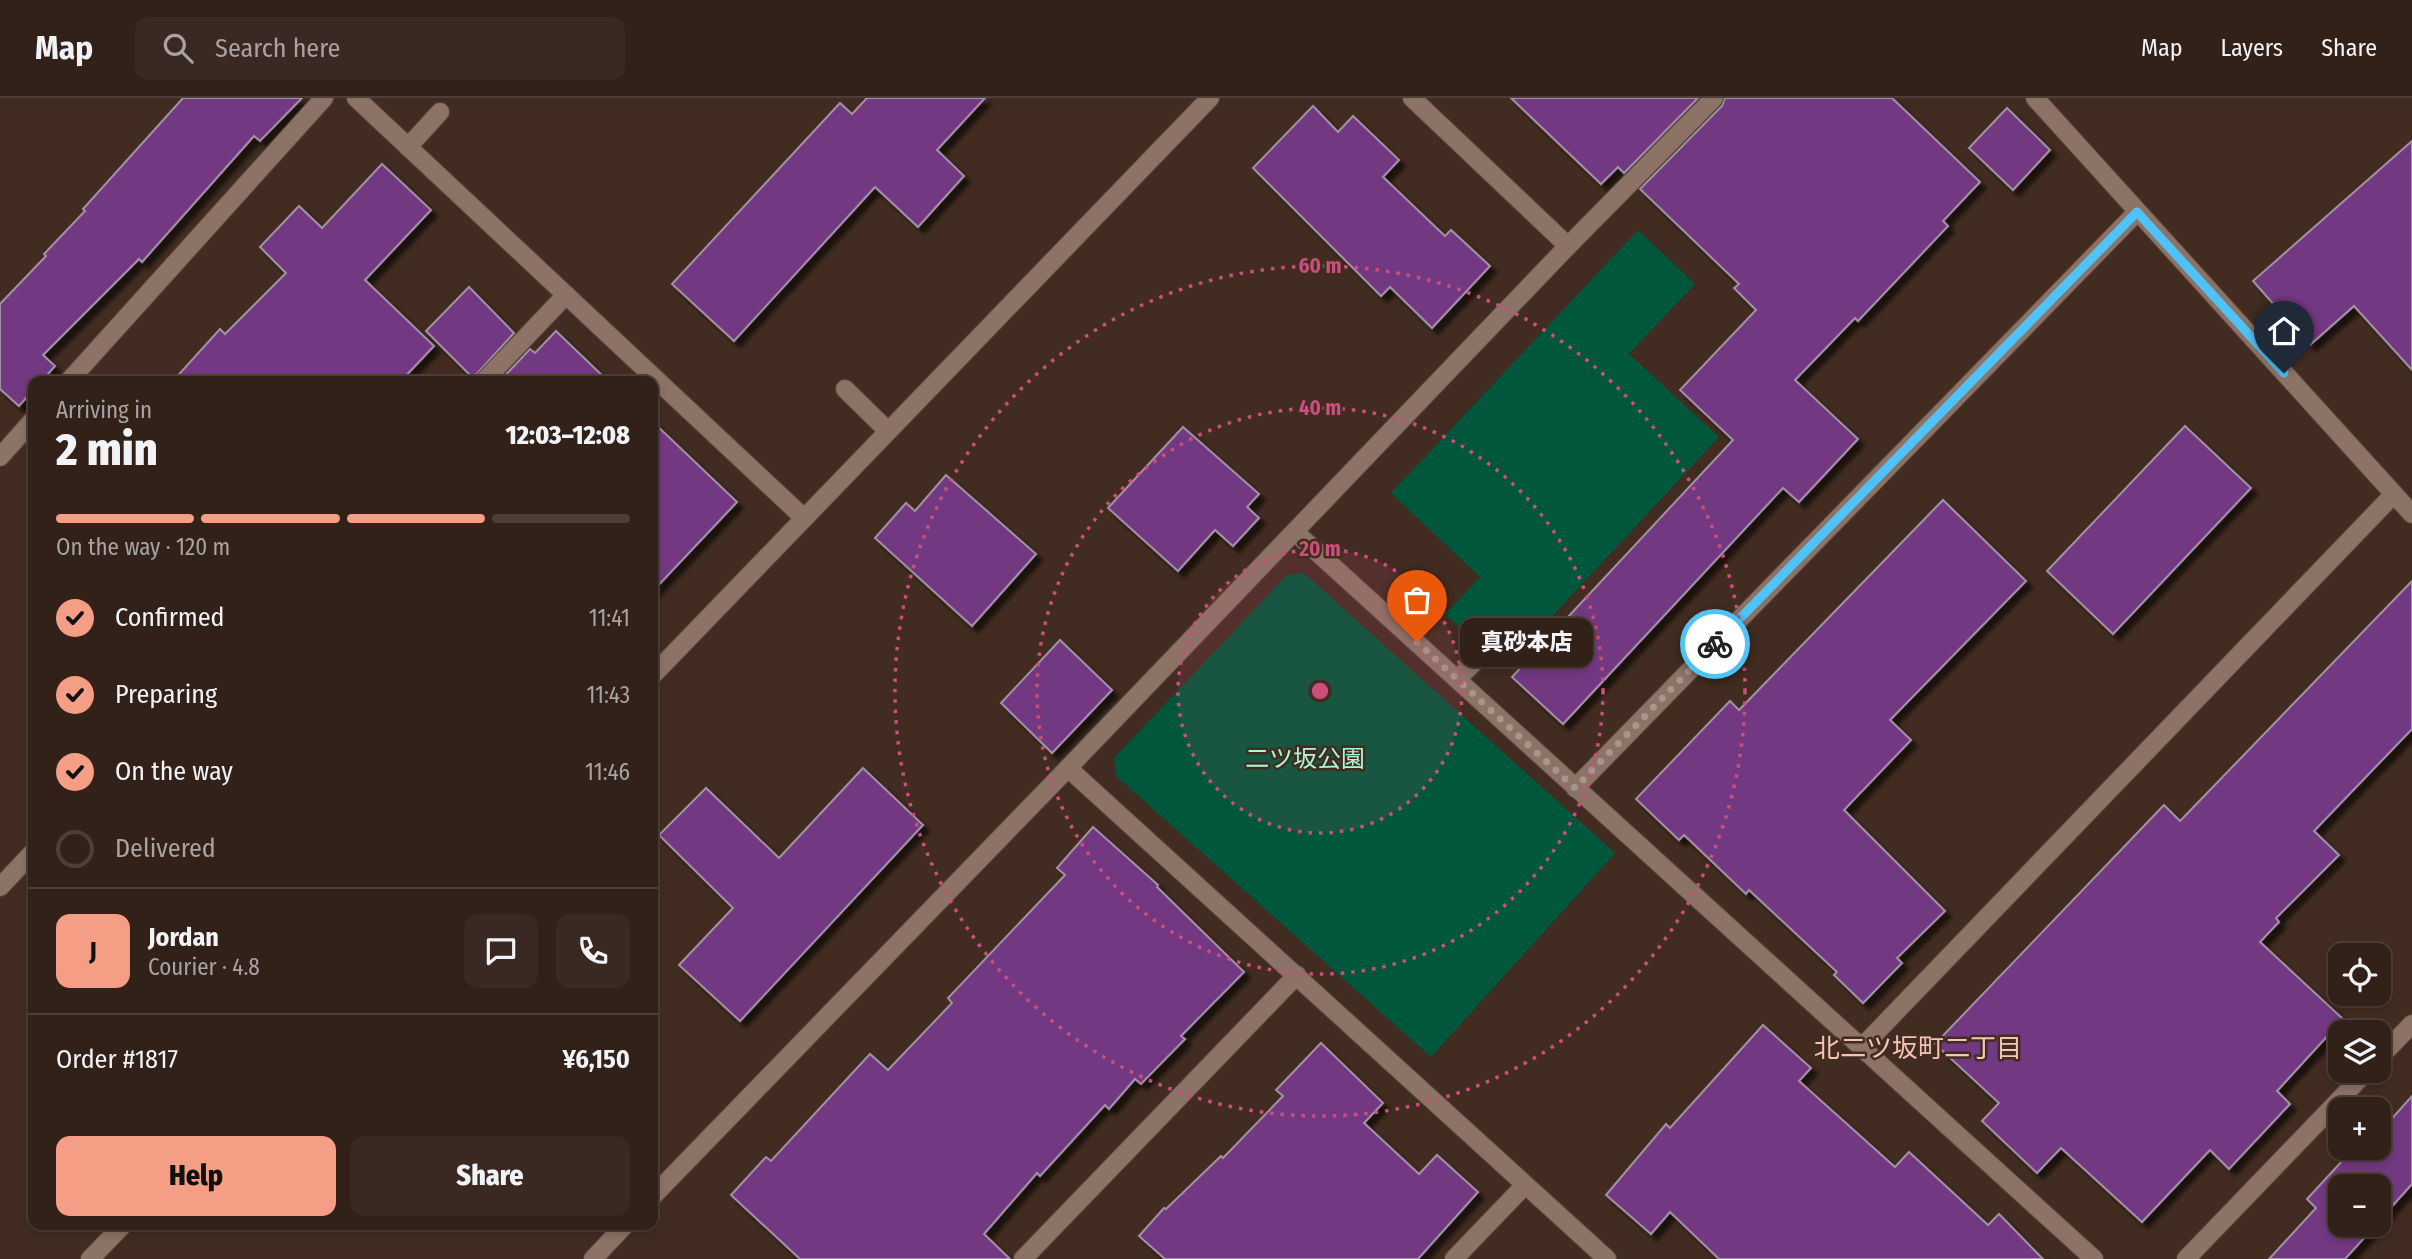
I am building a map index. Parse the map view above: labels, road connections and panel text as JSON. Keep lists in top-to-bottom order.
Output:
{
  "districts": ["北二ツ坂町二丁目"],
  "parks": ["二ツ坂公園"],
  "places": ["真砂本店"],
  "page": {
    "header": "Map",
    "search": "Search here",
    "nav": ["Map", "Layers", "Share"],
    "heading": ["2 min", "Arriving in", "12:03–12:08"],
    "panel": [
      "Jordan",
      "Courier · 4.8",
      "Order #1817",
      "¥6,150"
    ],
    "bar": "On the way · 120 m",
    "list": [
      ["Confirmed", "11:41"],
      ["Preparing", "11:43"],
      ["On the way", "11:46"],
      "Delivered"
    ],
    "bubble": "真砂本店",
    "round": "J",
    "map_buttons": ["+", "−"],
    "buttons": ["Help", "Share"]
  },
  "rings": ["60 m", "40 m", "20 m"]
}
